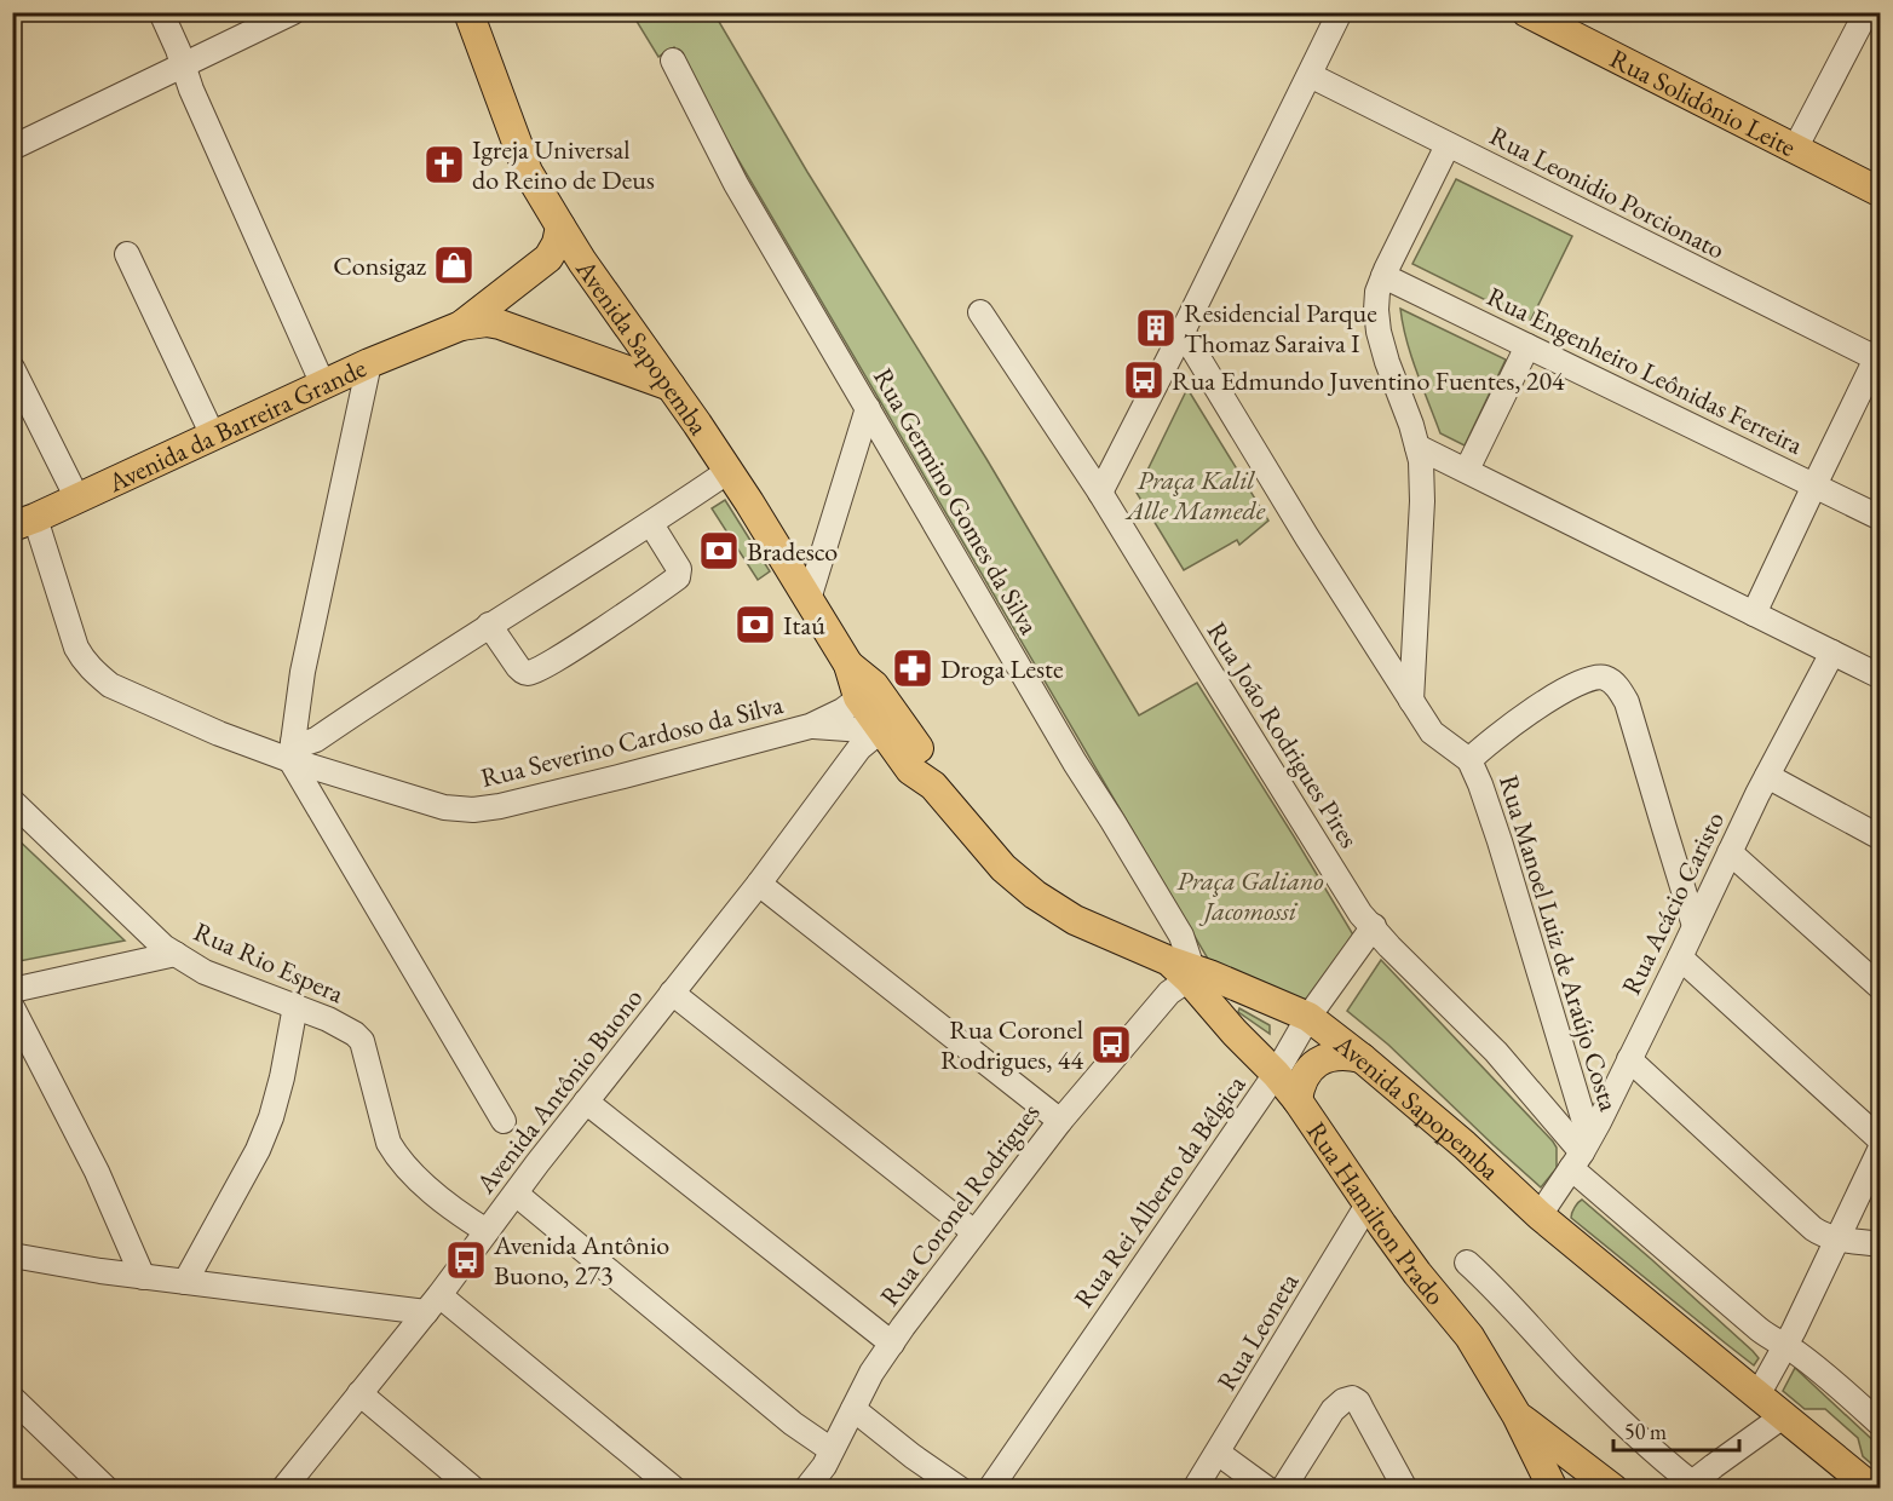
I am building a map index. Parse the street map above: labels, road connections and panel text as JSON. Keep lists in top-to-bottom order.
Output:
{
  "streets": {
    "main road": [
      "Rua Solidônio Leite",
      "Avenida Sapopemba",
      "Avenida da Barreira Grande",
      "Rua Hamilton Prado"
    ],
    "street": [
      "Rua Leonidio Porcionato",
      "Rua Engenheiro Leônidas Ferreira",
      "Rua Germino Gomes da Silva",
      "Rua João Rodrigues Pires",
      "Rua Severino Cardoso da Silva",
      "Rua Acácio Caristo",
      "Rua Manoel Luiz de Araújo Costa",
      "Rua Rio Espera",
      "Avenida Antônio Buono",
      "Rua Rei Alberto da Bélgica",
      "Rua Coronel Rodrigues",
      "Rua Leoneta"
    ]
  },
  "crossings": [
    ["Avenida Sapopemba", "Avenida da Barreira Grande"],
    ["Avenida Sapopemba", "Rua Germino Gomes da Silva"],
    ["Avenida Sapopemba", "Rua Severino Cardoso da Silva"],
    ["Avenida Sapopemba", "Rua Acácio Caristo"],
    ["Avenida Sapopemba", "Avenida Antônio Buono"],
    ["Avenida Sapopemba", "Rua Rei Alberto da Bélgica"],
    ["Avenida Sapopemba", "Rua Coronel Rodrigues"],
    ["Avenida Sapopemba", "Rua Hamilton Prado"],
    ["Avenida da Barreira Grande", "Rua Severino Cardoso da Silva"],
    ["Rua Germino Gomes da Silva", "Rua Coronel Rodrigues"],
    ["Rua Germino Gomes da Silva", "Rua Hamilton Prado"],
    ["Rua João Rodrigues Pires", "Rua Acácio Caristo"],
    ["Rua João Rodrigues Pires", "Rua Manoel Luiz de Araújo Costa"],
    ["Rua João Rodrigues Pires", "Rua Rei Alberto da Bélgica"],
    ["Rua Severino Cardoso da Silva", "Avenida Antônio Buono"],
    ["Rua Acácio Caristo", "Rua Manoel Luiz de Araújo Costa"],
    ["Rua Rio Espera", "Avenida Antônio Buono"],
    ["Rua Rei Alberto da Bélgica", "Rua Hamilton Prado"],
    ["Rua Coronel Rodrigues", "Rua Hamilton Prado"],
    ["Rua Hamilton Prado", "Rua Leoneta"]
  ],
  "parks": ["Praça Kalil Alle Mamede", "Praça Galiano Jacomossi"],
  "places": {
    "church": ["Igreja Universal do Reino de Deus"],
    "shop": ["Consigaz"],
    "building": ["Residencial Parque Thomaz Saraiva I"],
    "bus stop": ["Rua Edmundo Juventino Fuentes, 204", "Rua Coronel Rodrigues, 44", "Avenida Antônio Buono, 273"],
    "bank": ["Bradesco", "Itaú"],
    "pharmacy": ["Droga Leste"]
  },
  "scale_bar": "50 m"
}
